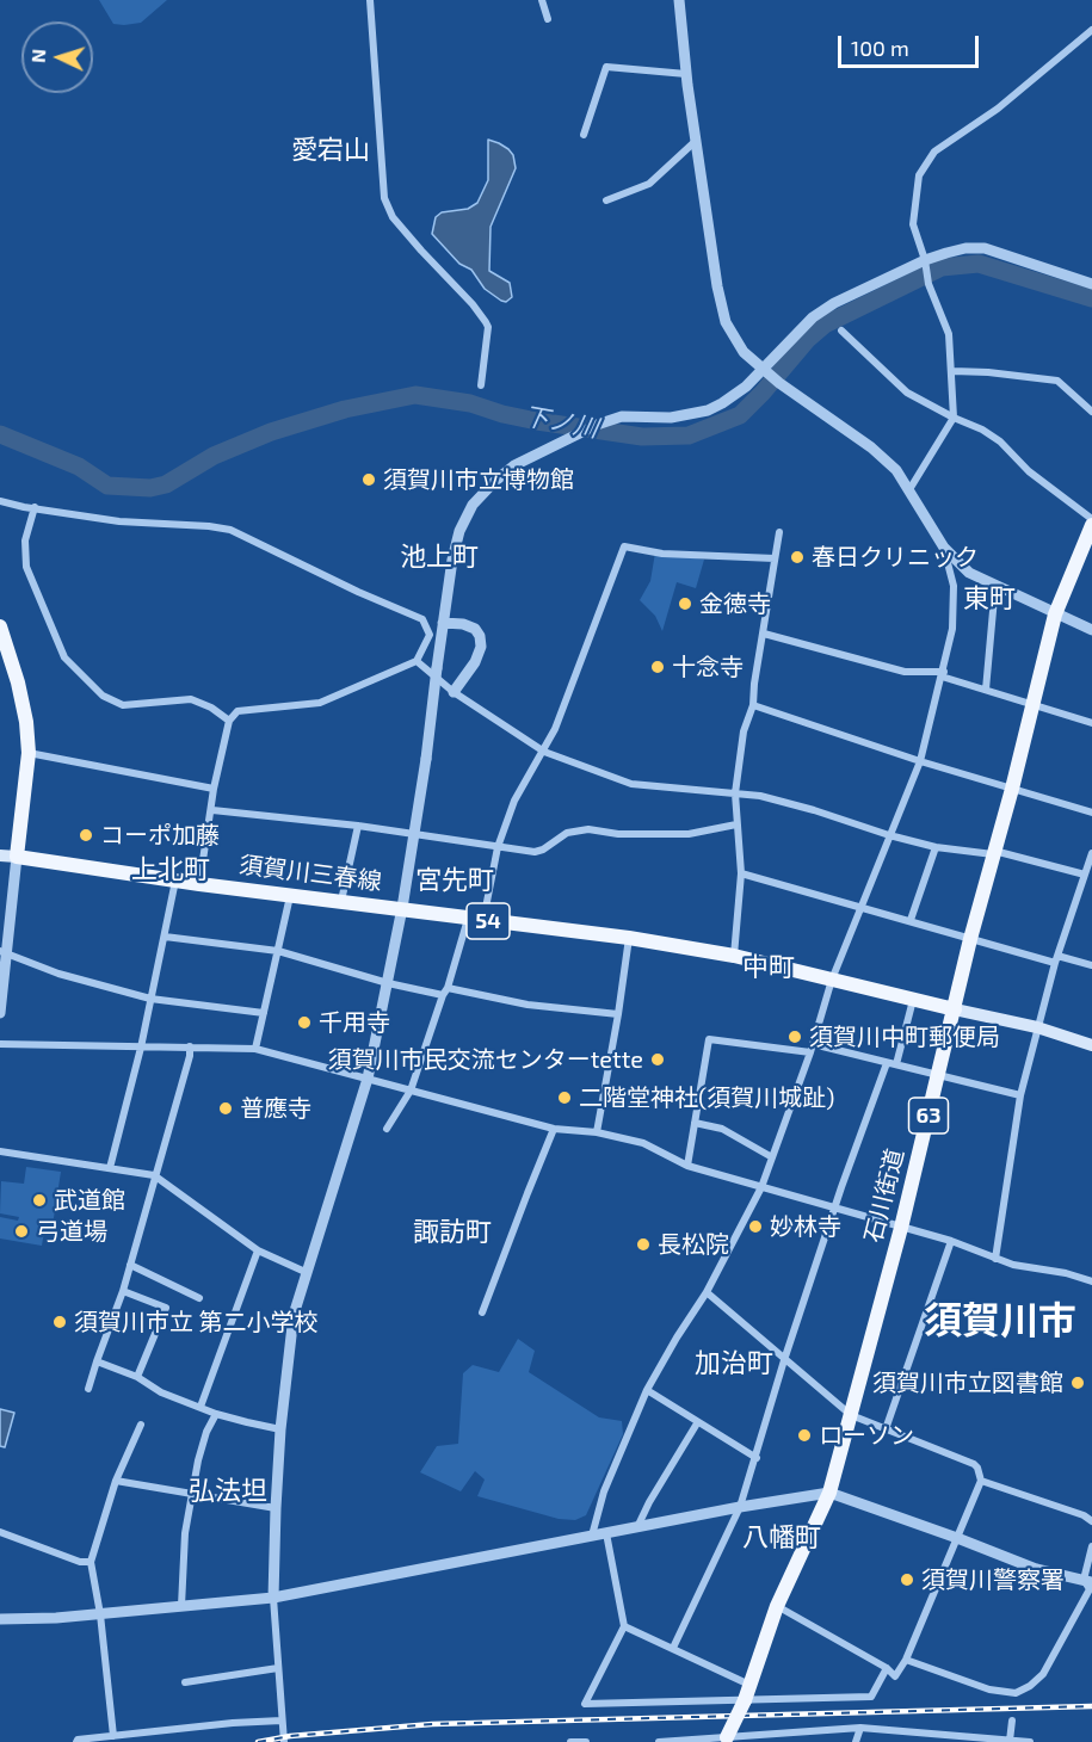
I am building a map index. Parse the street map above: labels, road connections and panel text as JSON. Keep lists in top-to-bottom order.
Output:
{
  "streets": {
    "main road": [
      "須賀川三春線",
      "54",
      "63",
      "石川街道"
    ]
  },
  "crossings": [
    ["須賀川三春線", "石川街道"]
  ],
  "districts": [
    "愛宕山",
    "池上町",
    "東町",
    "上北町",
    "宮先町",
    "中町",
    "諏訪町",
    "須賀川市",
    "加治町",
    "弘法坦",
    "八幡町"
  ],
  "water": ["下ノ川"],
  "places": [
    "須賀川市立博物館",
    "春日クリニック",
    "金徳寺",
    "十念寺",
    "コーポ加藤",
    "千用寺",
    "須賀川中町郵便局",
    "須賀川市民交流センターtette",
    "二階堂神社(須賀川城趾)",
    "普應寺",
    "武道館",
    "妙林寺",
    "弓道場",
    "長松院",
    "須賀川市立 第二小学校",
    "須賀川市立図書館",
    "ローソン",
    "須賀川警察署"
  ],
  "scale_bar": "100 m",
  "north": "left"
}
